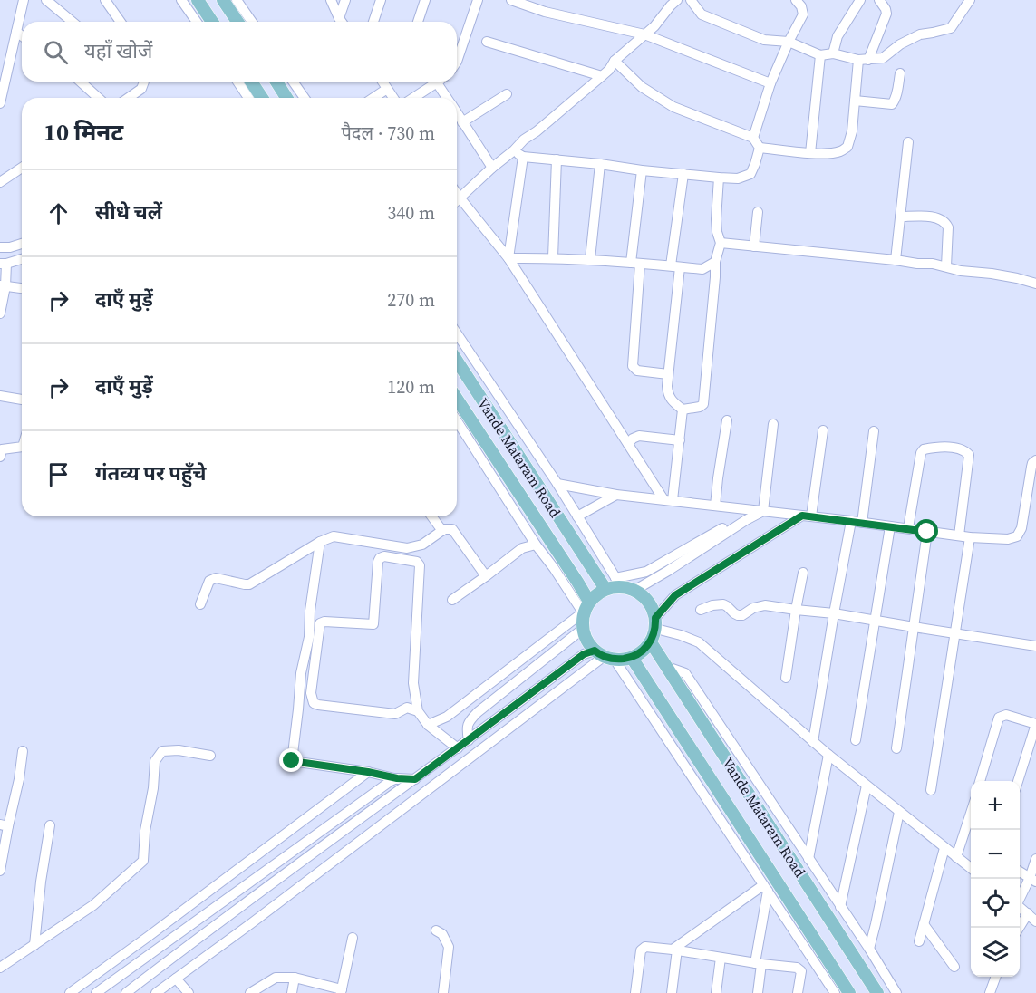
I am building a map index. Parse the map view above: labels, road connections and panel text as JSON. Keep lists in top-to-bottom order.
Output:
{
  "streets": {
    "main road": ["Vande Mataram Road"]
  },
  "page": {
    "search": "यहाँ खोजें",
    "heading": ["10 मिनट", "पैदल · 730 m"],
    "list": [
      ["सीधे चलें", "340 m"],
      ["दाएँ मुड़ें", "270 m"],
      ["दाएँ मुड़ें", "120 m"],
      "गंतव्य पर पहुँचे"
    ],
    "map_buttons": ["+", "−"]
  }
}
